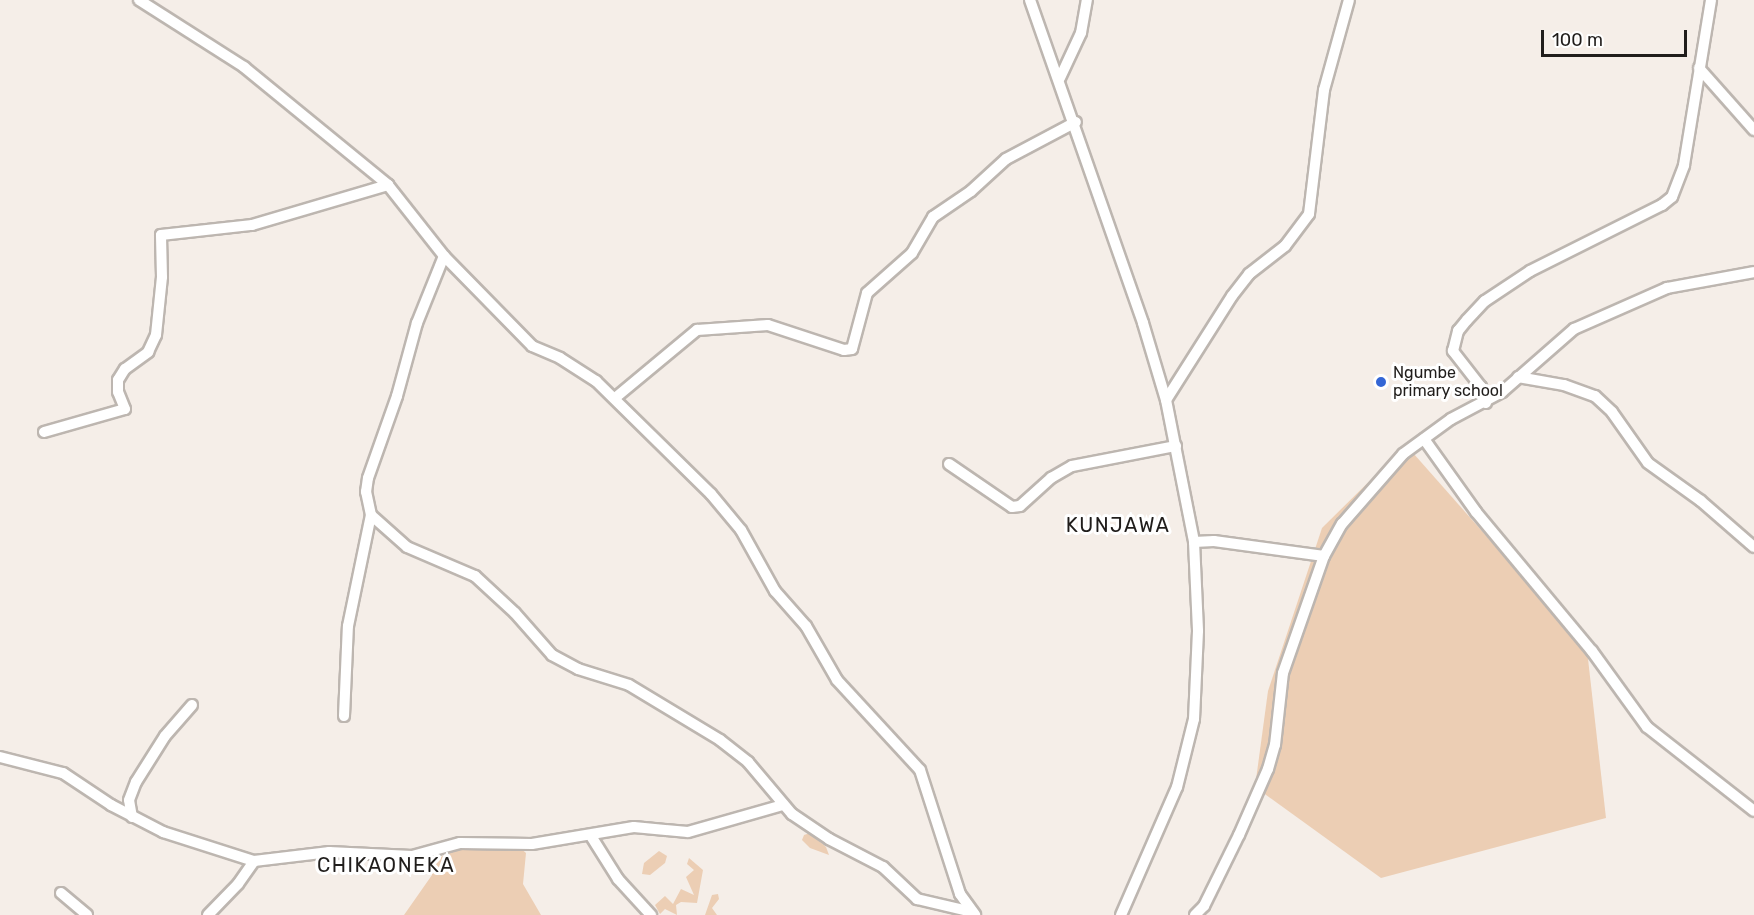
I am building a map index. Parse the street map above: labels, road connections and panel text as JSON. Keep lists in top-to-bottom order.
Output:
{
  "districts": ["KUNJAWA", "CHIKAONEKA"],
  "places": ["Ngumbe primary school"],
  "scale_bar": "100 m"
}
